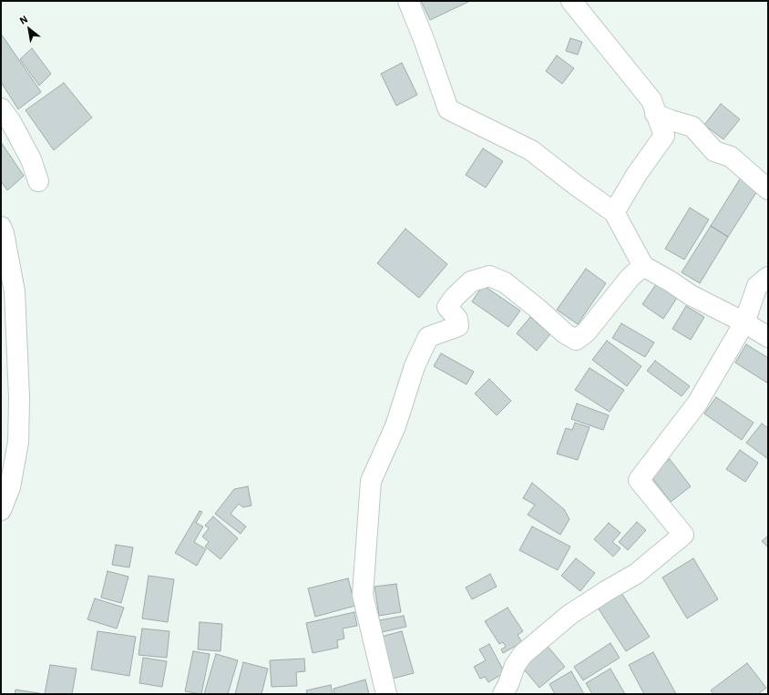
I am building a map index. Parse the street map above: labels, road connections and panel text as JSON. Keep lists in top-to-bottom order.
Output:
{
  "north": "top left"
}
